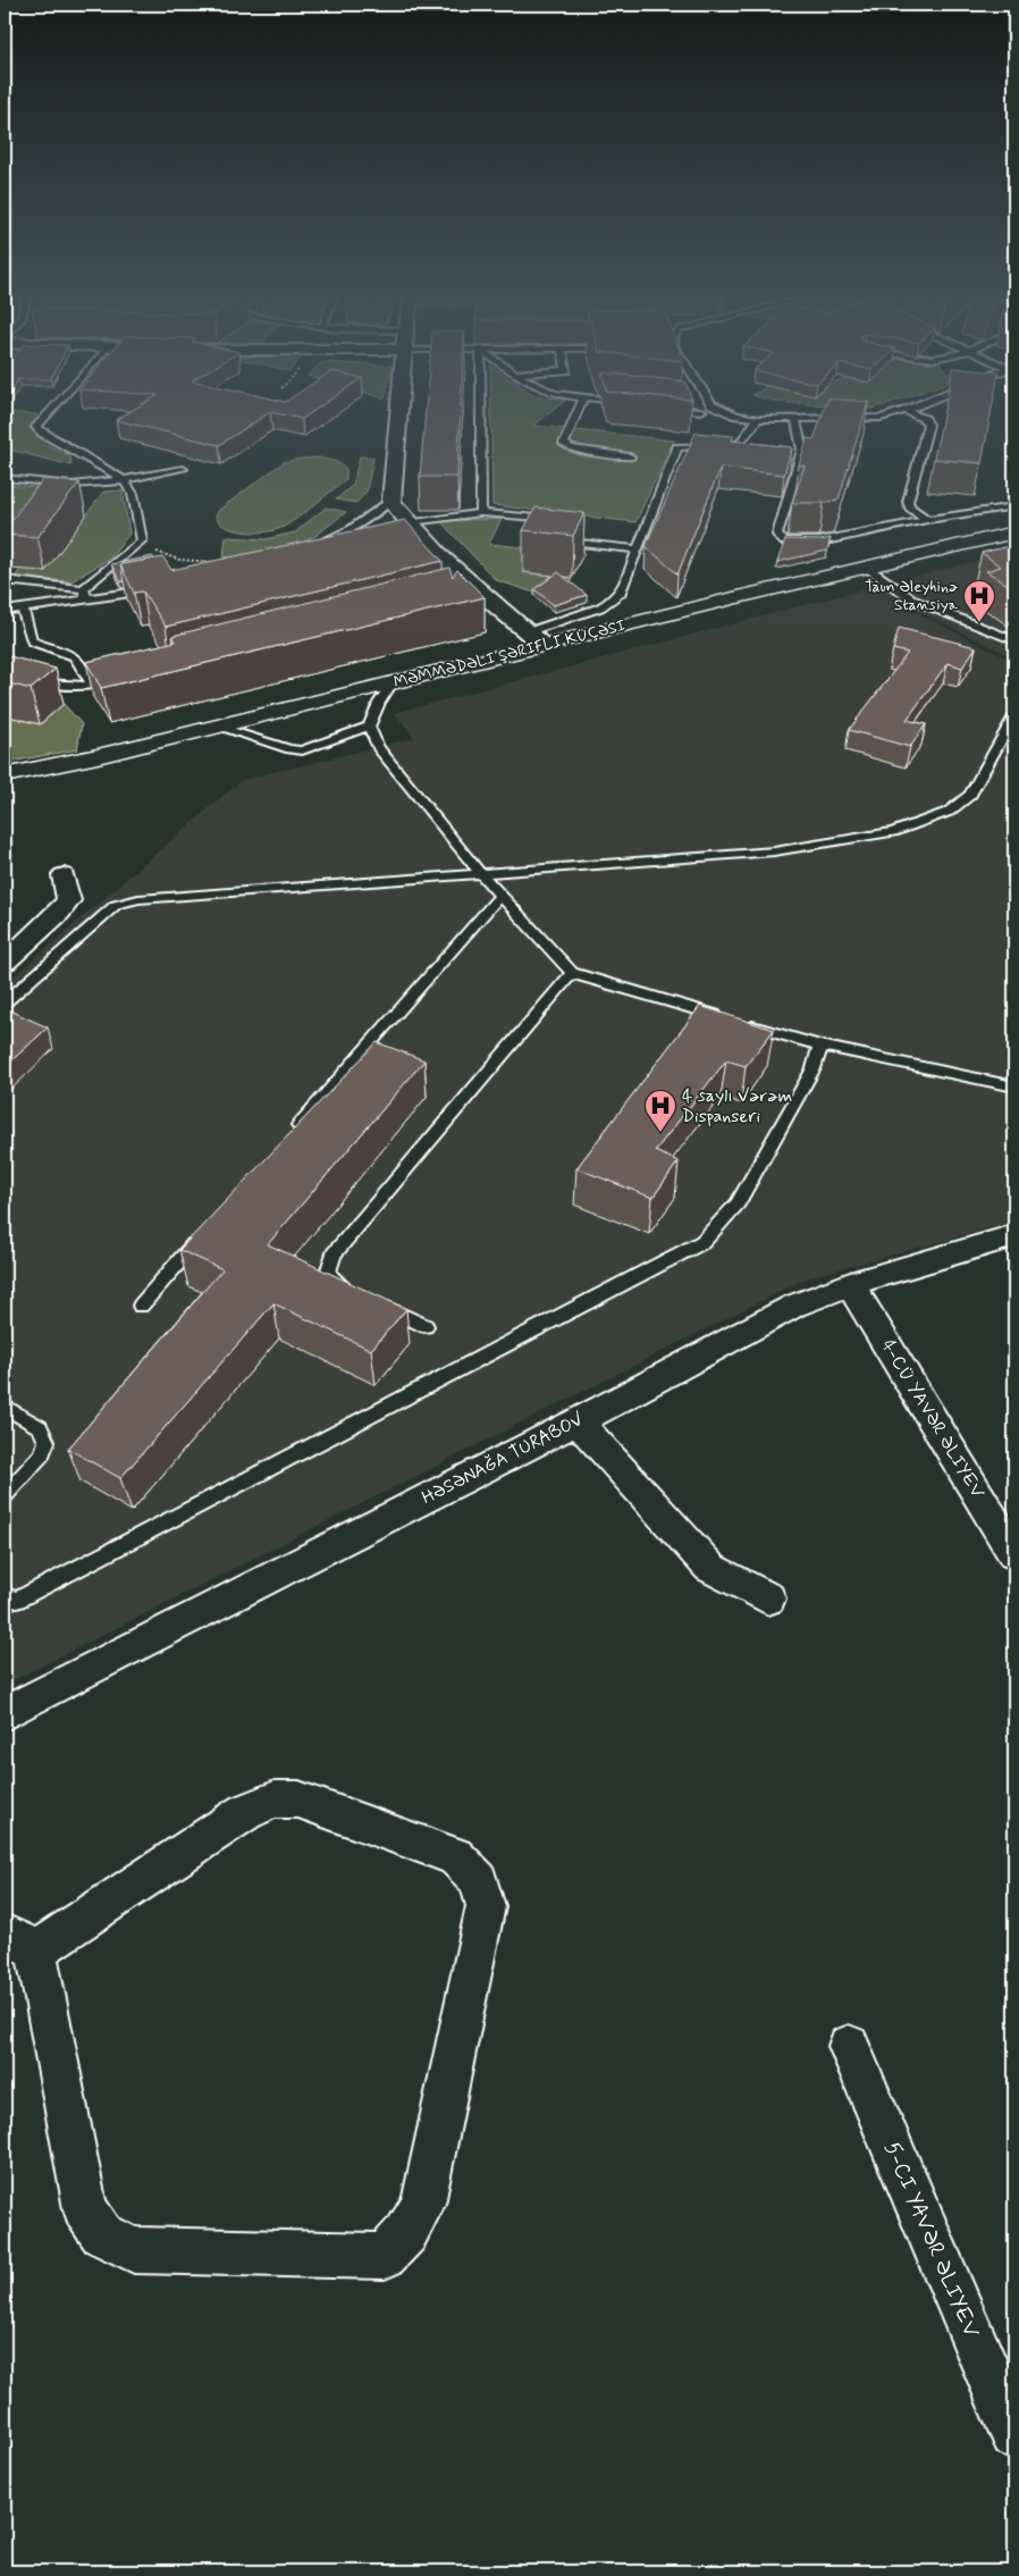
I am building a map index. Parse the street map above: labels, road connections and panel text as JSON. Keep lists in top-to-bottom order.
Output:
{
  "streets": {
    "street": [
      "MƏMMƏDƏLI ŞƏRIFLI KÜÇƏSI",
      "4-CÜ YAVƏR ƏLIYEV",
      "HƏSƏNAĞA TURABOV",
      "5-CI YAVƏR ƏLIYEV"
    ]
  },
  "crossings": [
    ["4-CÜ YAVƏR ƏLIYEV", "HƏSƏNAĞA TURABOV"]
  ],
  "places": {
    "hospital": ["Taun Əleyhinə Stansiya", "4 saylı Vərəm Dispanseri"]
  }
}
